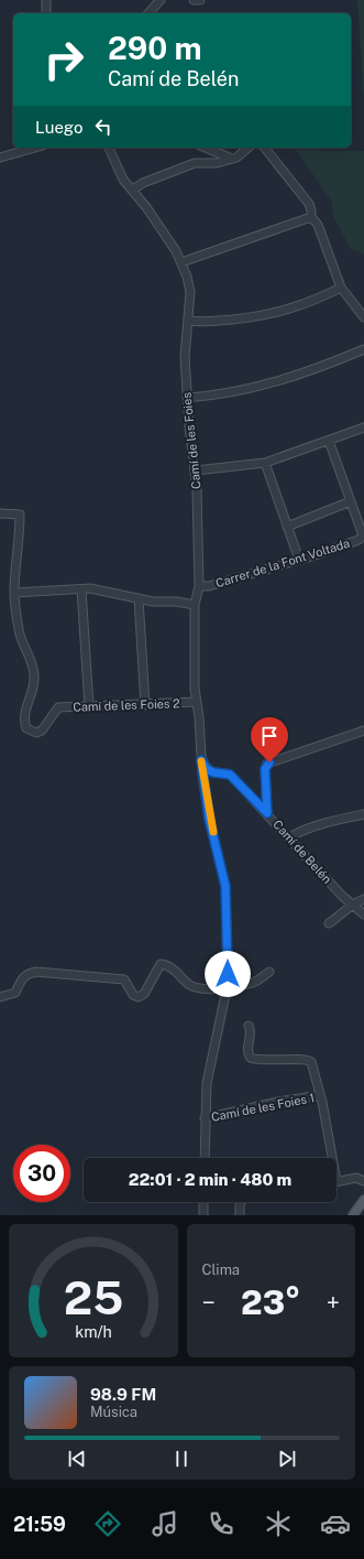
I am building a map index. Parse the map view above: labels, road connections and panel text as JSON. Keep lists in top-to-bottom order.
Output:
{
  "streets": {
    "street": [
      "Camí de les Foies",
      "Carrer de la Font Voltada",
      "Camí de les Foies 2",
      "Camí de Belén",
      "Camí de les Foies 1"
    ]
  },
  "crossings": [
    ["Camí de les Foies", "Carrer de la Font Voltada"],
    ["Camí de les Foies", "Camí de les Foies 2"],
    ["Camí de les Foies", "Camí de Belén"],
    ["Camí de les Foies", "Camí de les Foies 1"]
  ],
  "page": {
    "turn": ["290 m", "Camí de Belén"],
    "then": "Luego",
    "limit": "30",
    "trip": "22:01 · 2 min · 480 m",
    "tile": "Clima",
    "heat": ["−", "23°", "+"],
    "song": ["98.9 FM", "Música"],
    "tabs": "21:59",
    "gauge": ["25", "km/h"]
  }
}
